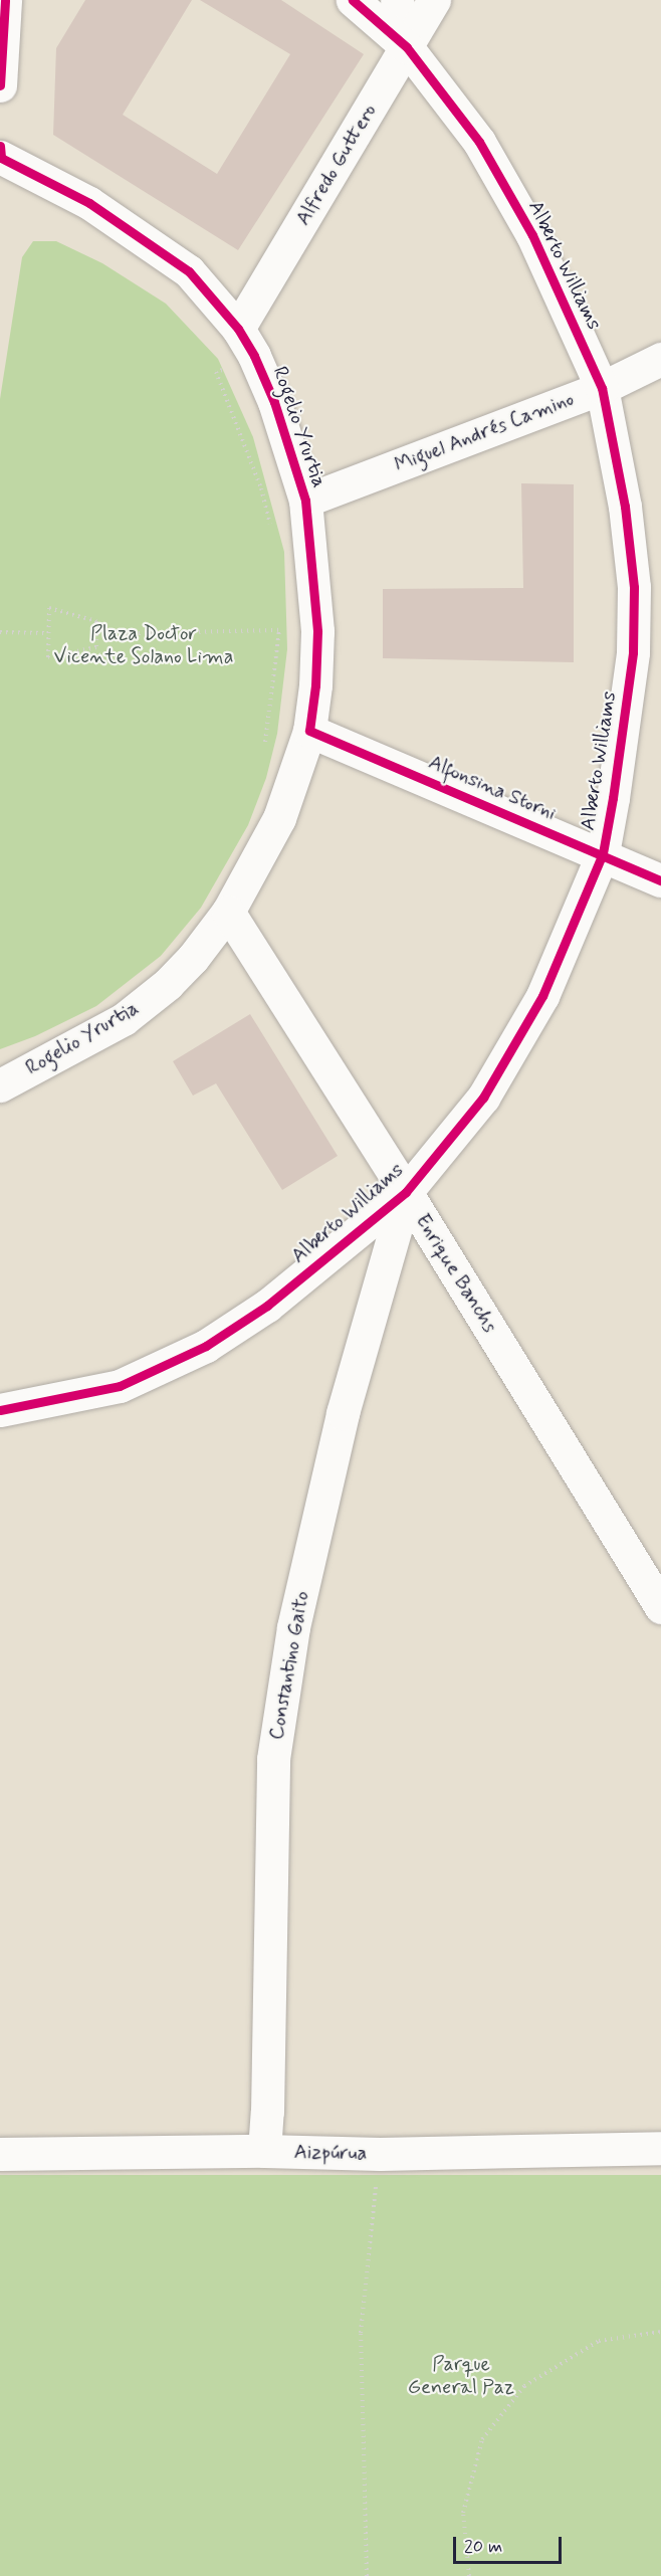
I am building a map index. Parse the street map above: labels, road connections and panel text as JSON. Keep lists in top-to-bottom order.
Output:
{
  "streets": {
    "street": [
      "Alfredo Guttero",
      "Alberto Williams",
      "Rogelio Yrurtia",
      "Miguel Andrés Camino",
      "Alfonsina Storni",
      "Enrique Banchs",
      "Constantino Gaito",
      "Aizpúrua"
    ]
  },
  "crossings": [
    ["Alfredo Guttero", "Alberto Williams"],
    ["Alfredo Guttero", "Rogelio Yrurtia"],
    ["Alberto Williams", "Miguel Andrés Camino"],
    ["Alberto Williams", "Alfonsina Storni"],
    ["Alberto Williams", "Enrique Banchs"],
    ["Alberto Williams", "Constantino Gaito"],
    ["Rogelio Yrurtia", "Miguel Andrés Camino"],
    ["Rogelio Yrurtia", "Alfonsina Storni"],
    ["Rogelio Yrurtia", "Enrique Banchs"],
    ["Enrique Banchs", "Constantino Gaito"],
    ["Constantino Gaito", "Aizpúrua"]
  ],
  "parks": ["Plaza Doctor Vicente Solano Lima", "Parque General Paz"],
  "scale_bar": "20 m"
}
